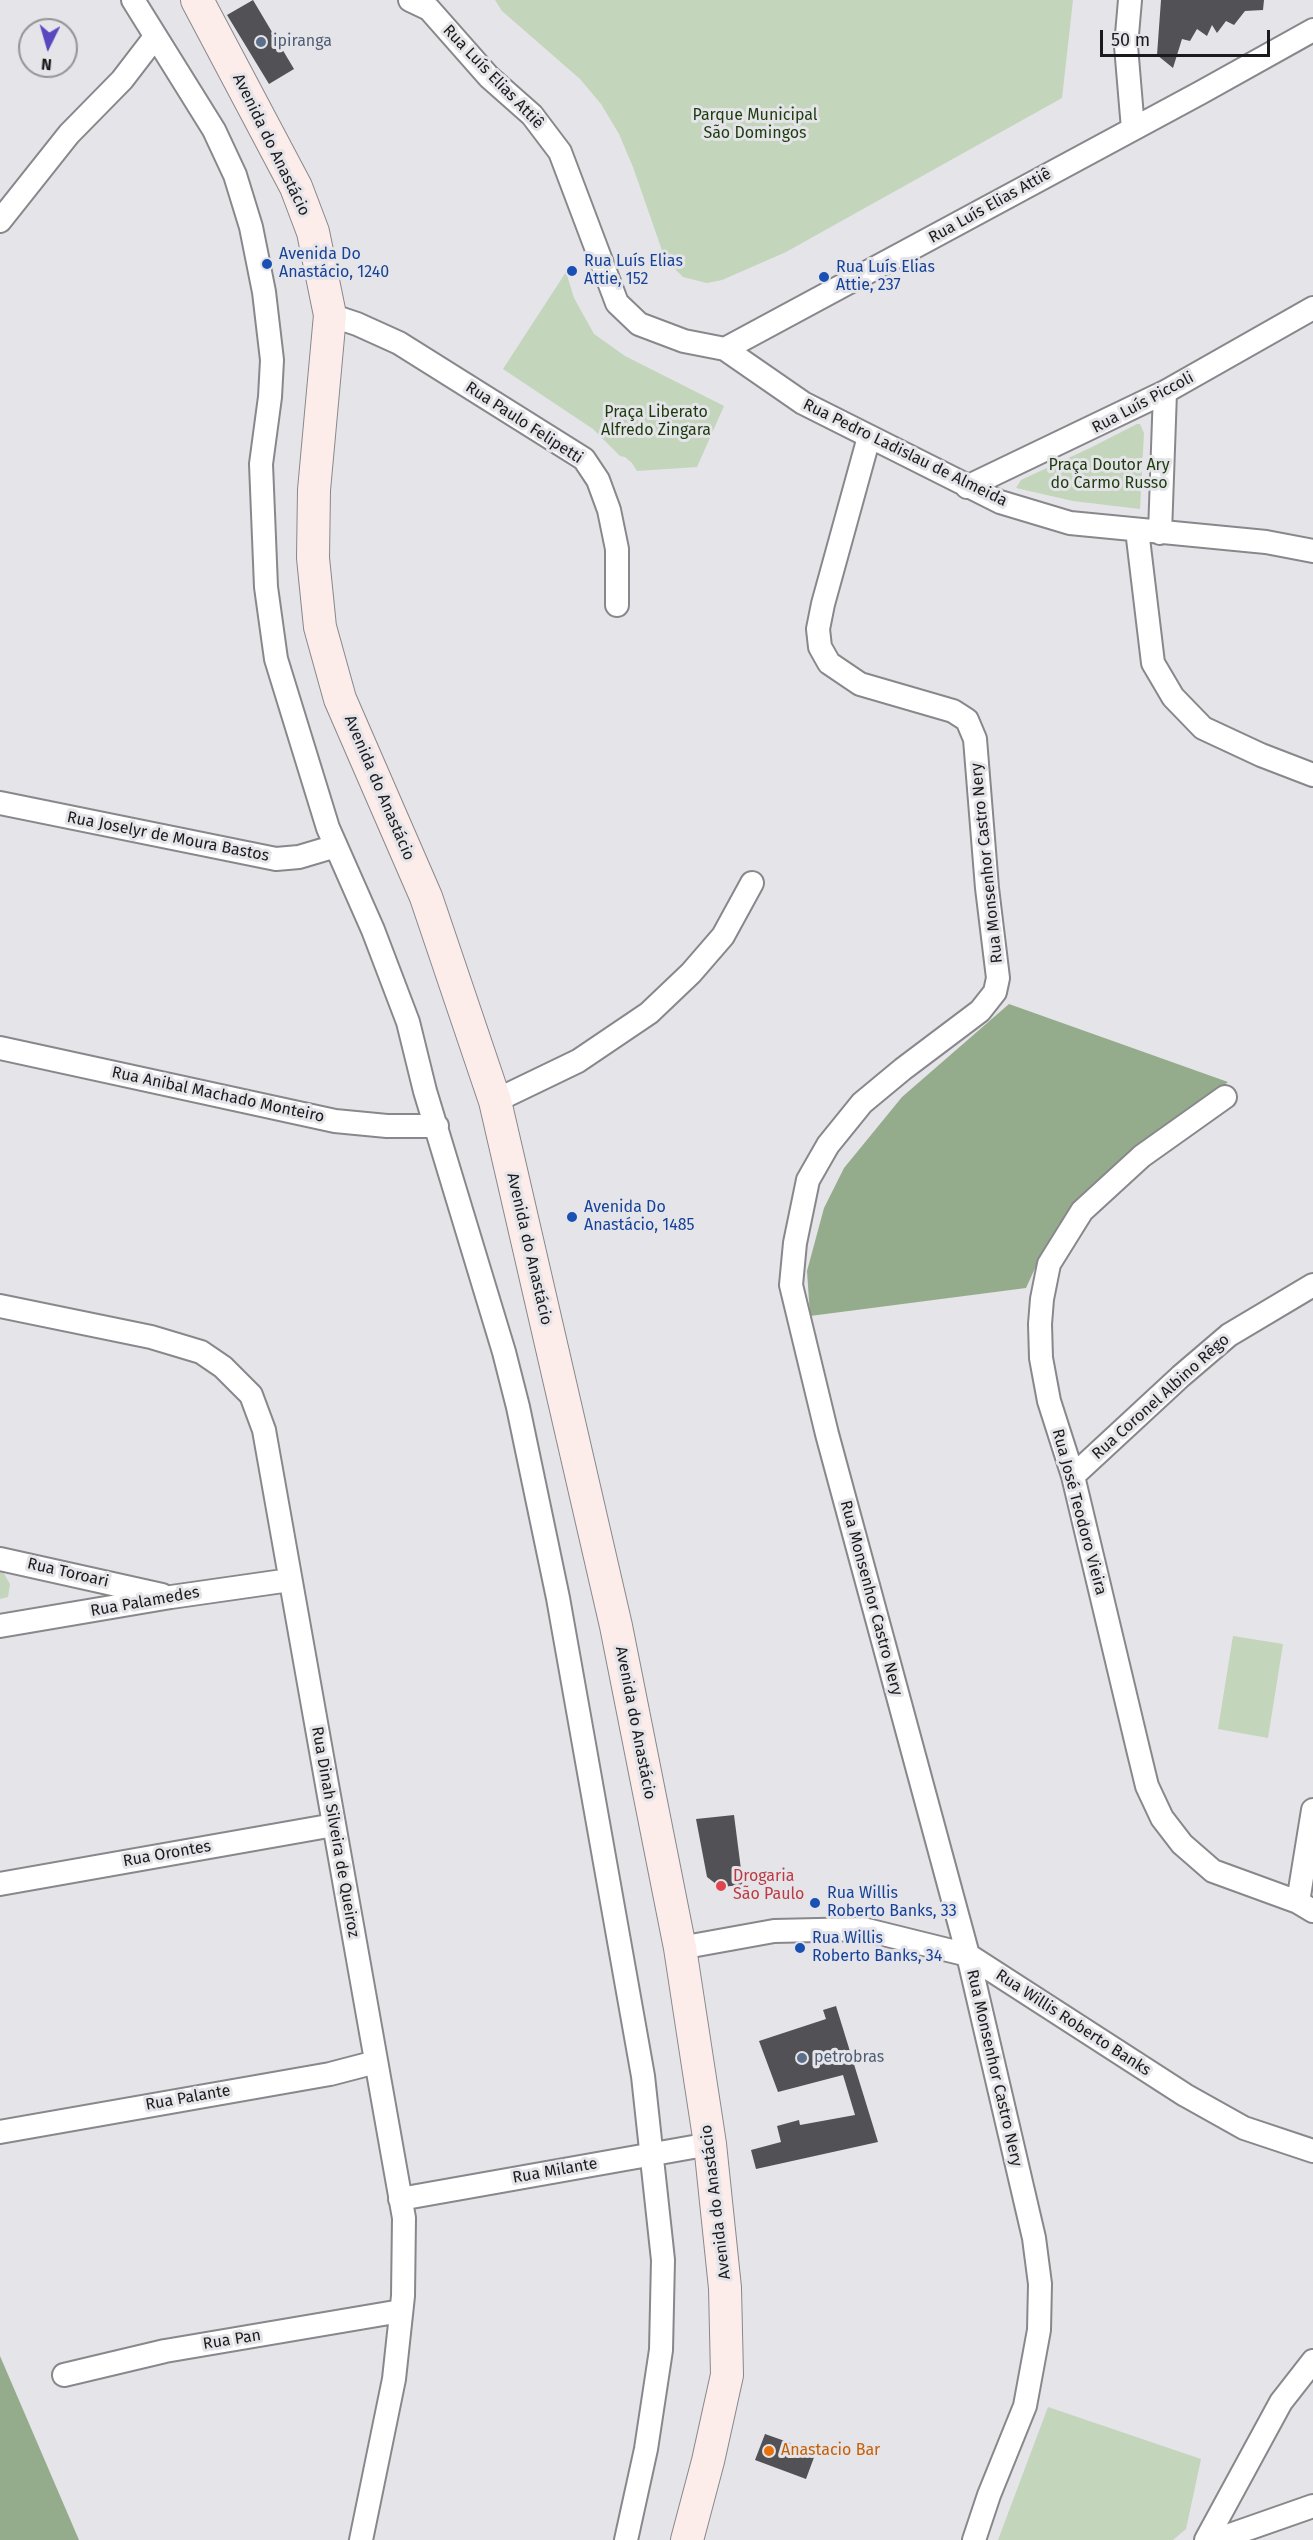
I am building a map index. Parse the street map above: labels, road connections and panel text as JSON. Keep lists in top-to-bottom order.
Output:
{
  "streets": {
    "main road": ["Avenida do Anastácio"],
    "street": [
      "Rua Luís Elias Attiê",
      "Rua Luís Piccoli",
      "Rua Paulo Felipetti",
      "Rua Pedro Ladislau de Almeida",
      "Rua Joselyr de Moura Bastos",
      "Rua Monsenhor Castro Nery",
      "Rua Anibal Machado Monteiro",
      "Rua Coronel Albino Rêgo",
      "Rua José Teodoro Vieira",
      "Rua Toroari",
      "Rua Palamedes",
      "Rua Dinah Silveira de Queiroz",
      "Rua Orontes",
      "Rua Willis Roberto Banks",
      "Rua Palante",
      "Rua Milante",
      "Rua Pan"
    ]
  },
  "crossings": [
    ["Rua Luís Elias Attiê", "Rua Pedro Ladislau de Almeida"],
    ["Avenida do Anastácio", "Rua Paulo Felipetti"],
    ["Avenida do Anastácio", "Rua Willis Roberto Banks"],
    ["Avenida do Anastácio", "Rua Milante"],
    ["Rua Luís Piccoli", "Rua Pedro Ladislau de Almeida"],
    ["Rua Pedro Ladislau de Almeida", "Rua Monsenhor Castro Nery"],
    ["Rua Monsenhor Castro Nery", "Rua Willis Roberto Banks"],
    ["Rua Coronel Albino Rêgo", "Rua José Teodoro Vieira"],
    ["Rua Toroari", "Rua Palamedes"],
    ["Rua Palamedes", "Rua Dinah Silveira de Queiroz"],
    ["Rua Dinah Silveira de Queiroz", "Rua Orontes"],
    ["Rua Dinah Silveira de Queiroz", "Rua Palante"],
    ["Rua Dinah Silveira de Queiroz", "Rua Milante"],
    ["Rua Dinah Silveira de Queiroz", "Rua Pan"]
  ],
  "parks": ["Parque Municipal São Domingos", "Praça Liberato Alfredo Zingara", "Praça Doutor Ary do Carmo Russo"],
  "places": [
    "ipiranga",
    "Avenida Do Anastácio, 1240",
    "Rua Luís Elias Attie, 152",
    "Rua Luís Elias Attie, 237",
    "Avenida Do Anastácio, 1485",
    "Drogaria São Paulo",
    "Rua Willis Roberto Banks, 33",
    "Rua Willis Roberto Banks, 34",
    "petrobras",
    "Anastacio Bar"
  ],
  "scale_bar": "50 m",
  "north": "bottom"
}
